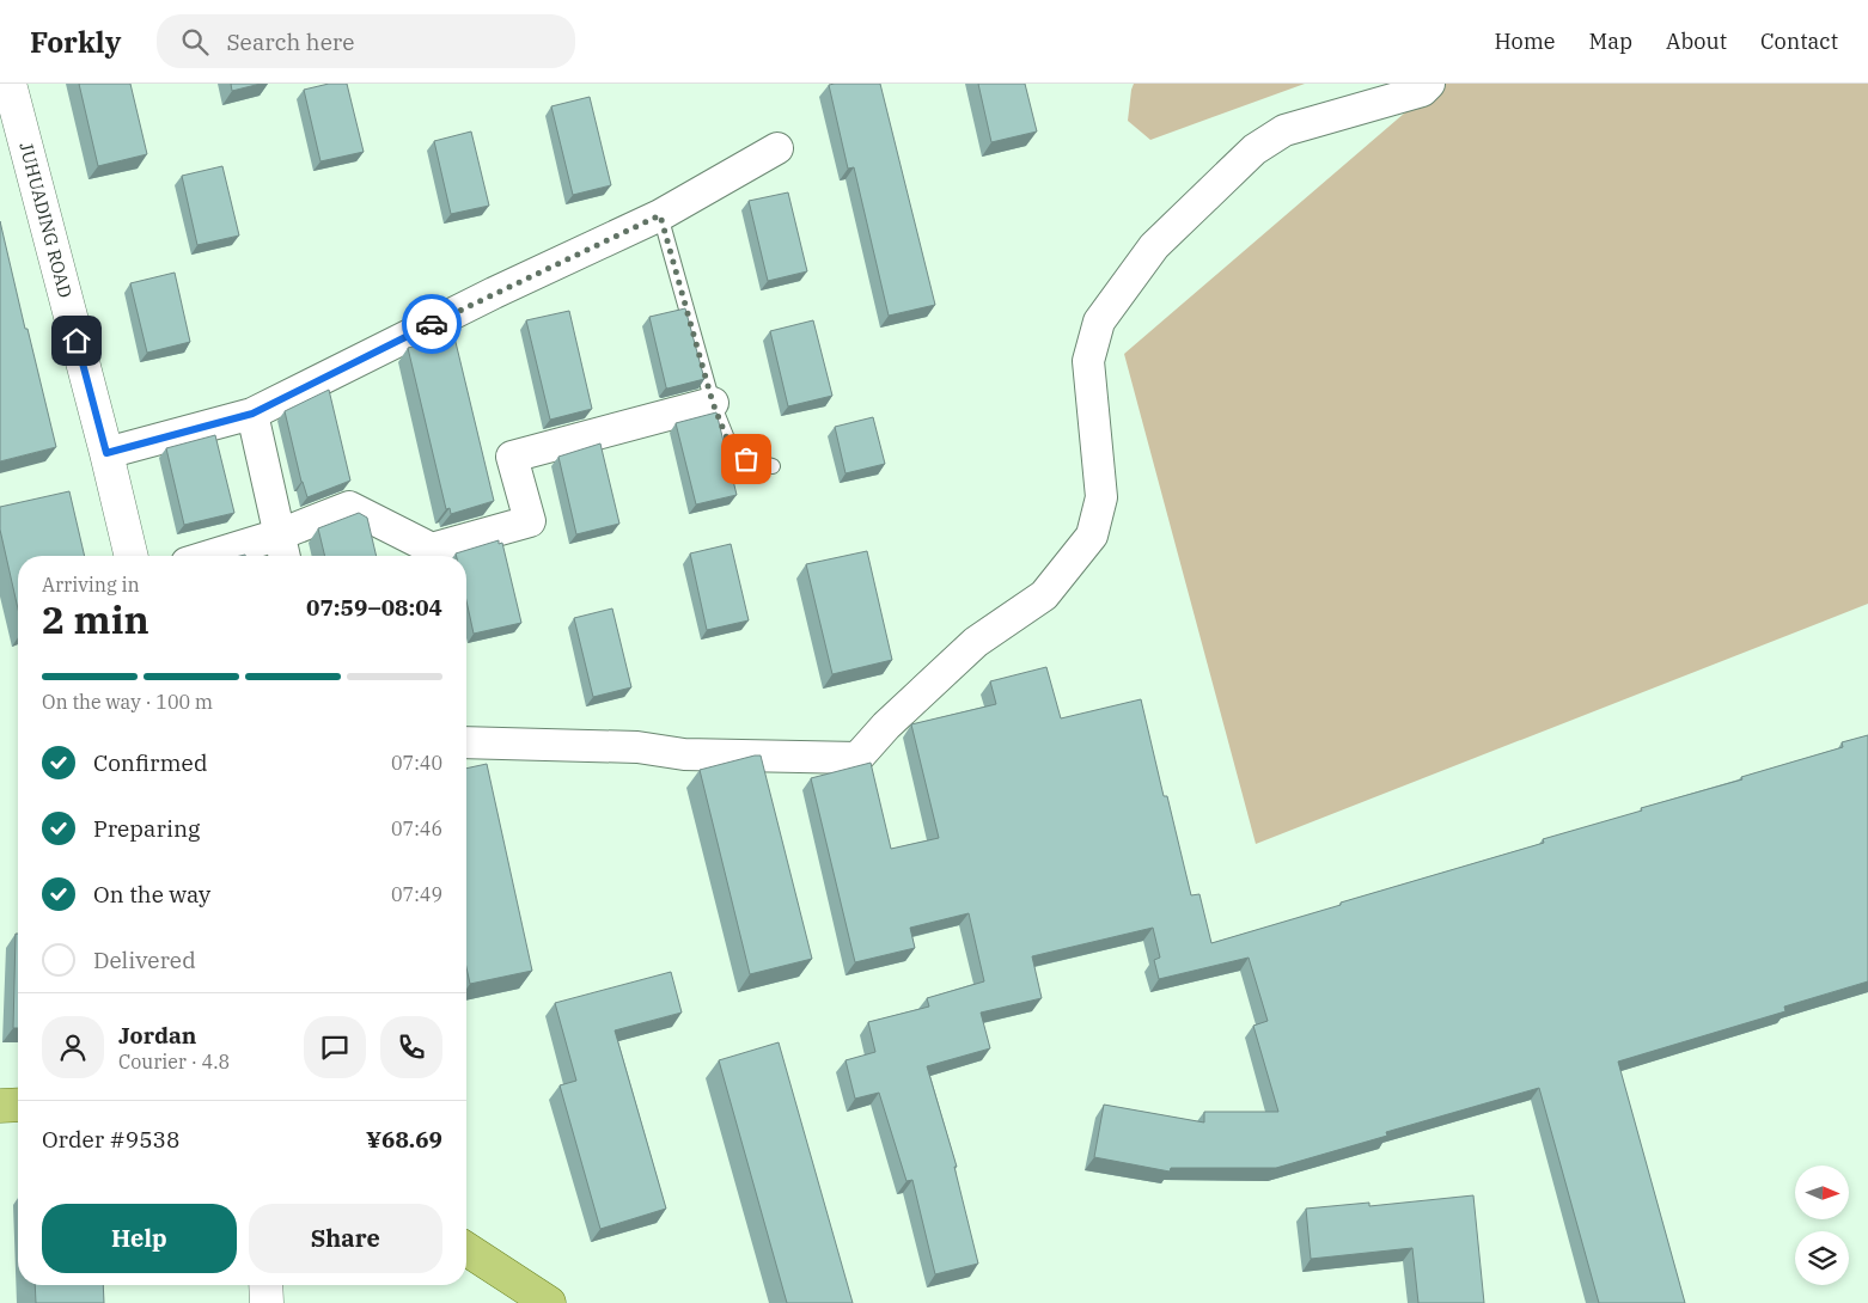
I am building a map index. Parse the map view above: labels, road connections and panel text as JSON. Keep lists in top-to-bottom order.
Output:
{
  "streets": {
    "street": ["JUHUADING ROAD"]
  },
  "north": "right",
  "page": {
    "header": "Forkly",
    "search": "Search here",
    "nav": [
      "Home",
      "Map",
      "About",
      "Contact"
    ],
    "heading": ["2 min", "Arriving in", "07:59–08:04"],
    "panel": [
      "Jordan",
      "Courier · 4.8",
      "Order #9538",
      "¥68.69"
    ],
    "bar": "On the way · 100 m",
    "list": [
      ["Confirmed", "07:40"],
      ["Preparing", "07:46"],
      ["On the way", "07:49"],
      "Delivered"
    ],
    "buttons": ["Help", "Share"]
  }
}
